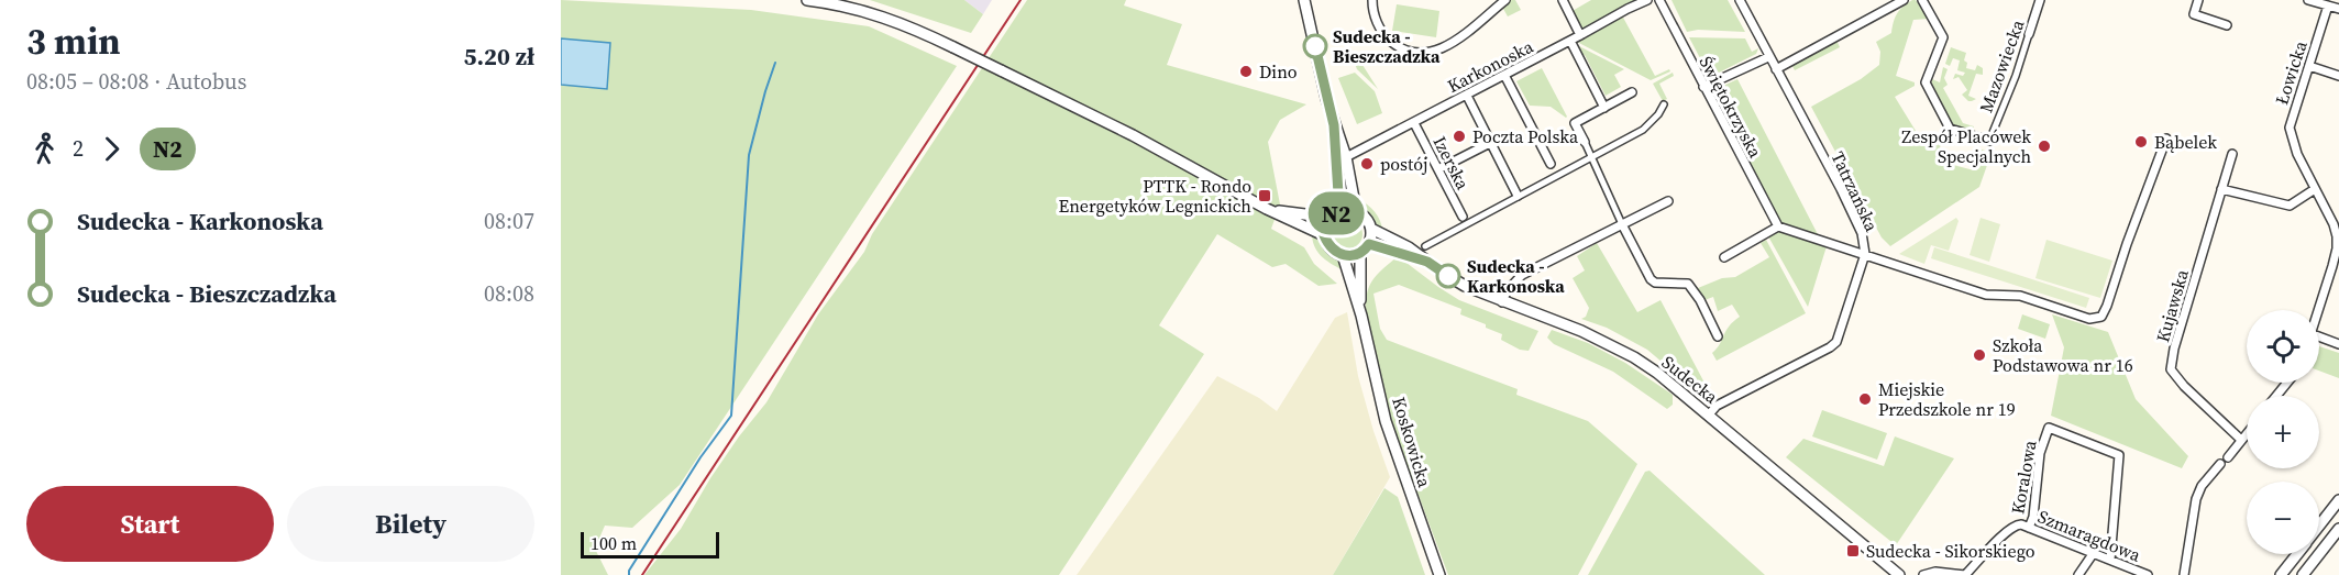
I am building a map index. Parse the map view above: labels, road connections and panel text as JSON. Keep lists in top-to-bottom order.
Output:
{
  "streets": {
    "street": [
      "Karkonoska",
      "Mazowiecka",
      "Łowicka",
      "Świętokrzyska",
      "Izerska",
      "Tatrzańska",
      "Kujawska",
      "Sudecka",
      "Koskowicka",
      "Koralowa",
      "Szmaragdowa"
    ]
  },
  "crossings": [
    ["Karkonoska", "Izerska"],
    ["Tatrzańska", "Sudecka"],
    ["Sudecka", "Koskowicka"],
    ["Koralowa", "Szmaragdowa"]
  ],
  "places": {
    "other": [
      "Sudecka - Bieszczadzka",
      "Dino",
      "Poczta Polska",
      "Bąbelek",
      "Zespół Placówek Specjalnych",
      "postój",
      "Sudecka - Karkonoska",
      "Szkoła Podstawowa nr 16",
      "Miejskie Przedszkole nr 19"
    ],
    "transit": ["PTTK - Rondo Energetyków Legnickich", "Sudecka - Sikorskiego"]
  },
  "lines": ["bus line N2"],
  "scale_bar": "100 m",
  "page": {
    "heading": ["3 min", "08:05 – 08:08 · Autobus", "5.20 zł"],
    "on_map": "N2",
    "legs": ["2", "N2"],
    "list": [
      {
        "name": "Sudecka - Karkonoska",
        "value": "08:07"
      },
      {
        "name": "Sudecka - Bieszczadzka",
        "value": "08:08"
      }
    ],
    "map_buttons": ["+", "−"],
    "buttons": ["Start", "Bilety"],
    "scale": "100 m"
  }
}
